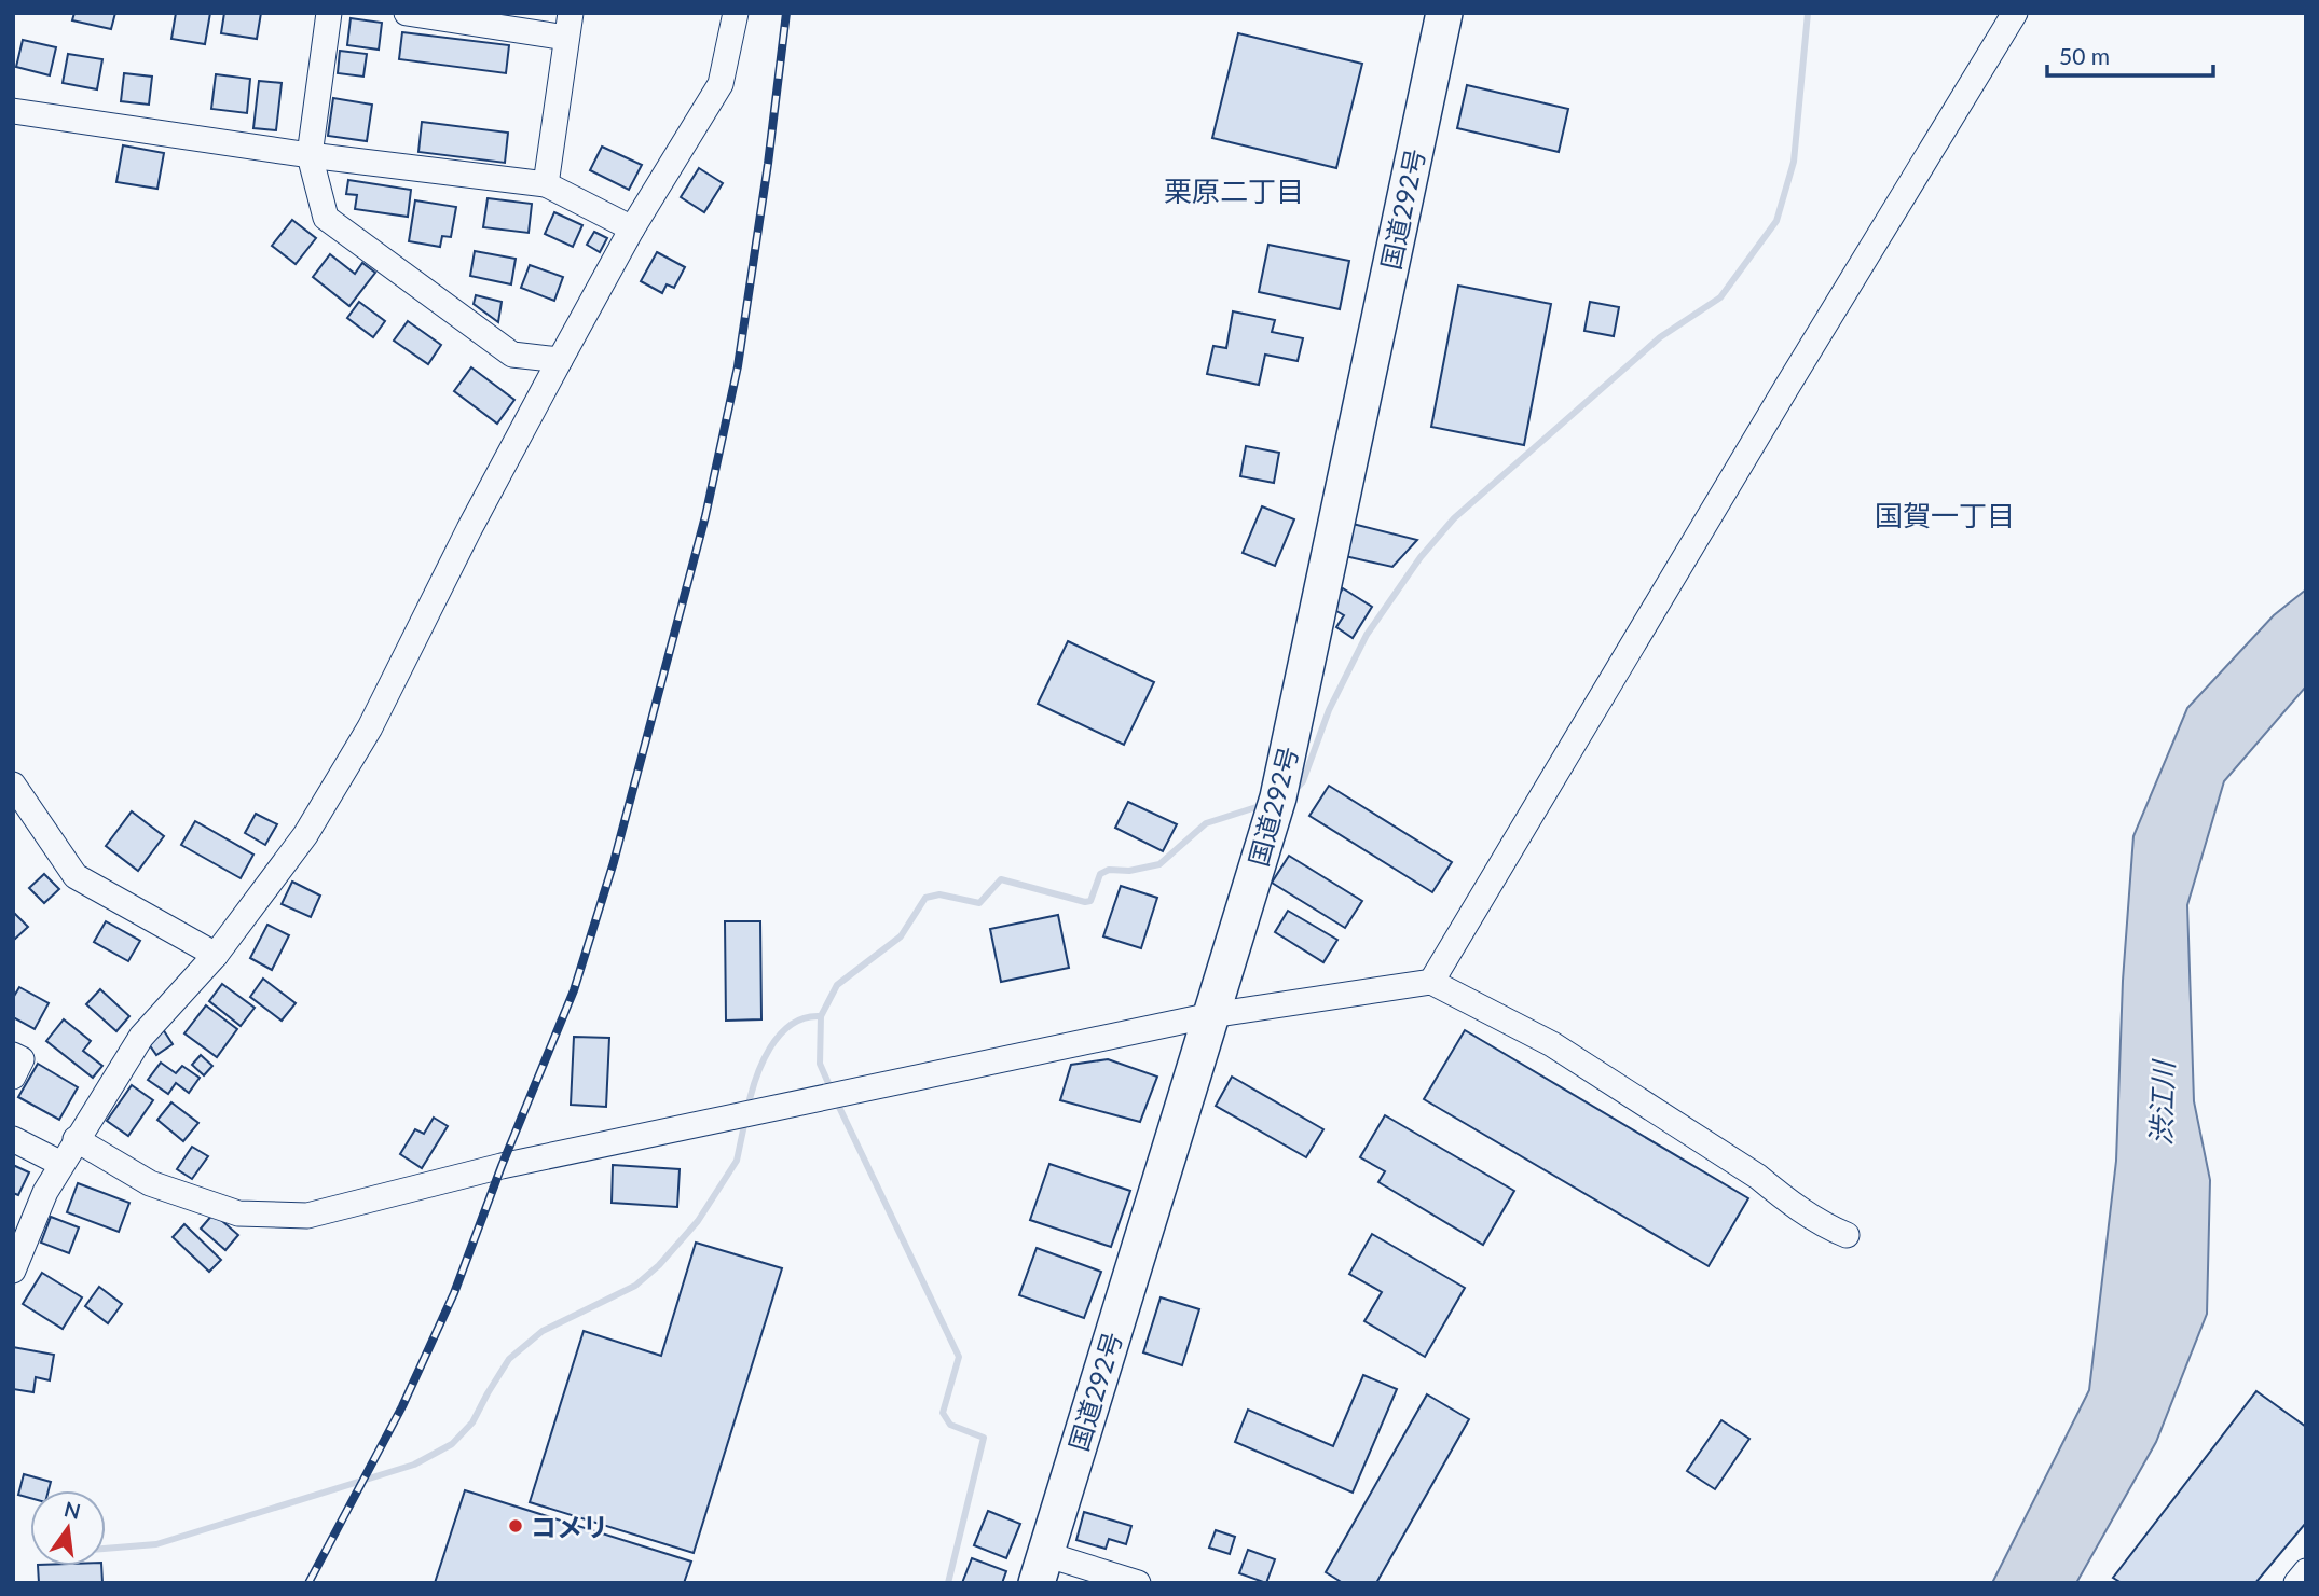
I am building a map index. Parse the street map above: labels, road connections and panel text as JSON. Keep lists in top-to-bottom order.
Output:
{
  "streets": {
    "highway": ["国道292号"]
  },
  "districts": ["栗原二丁目", "国賀一丁目"],
  "water": ["渋江川"],
  "places": ["コメリ"],
  "scale_bar": "50 m",
  "north": "top"
}
